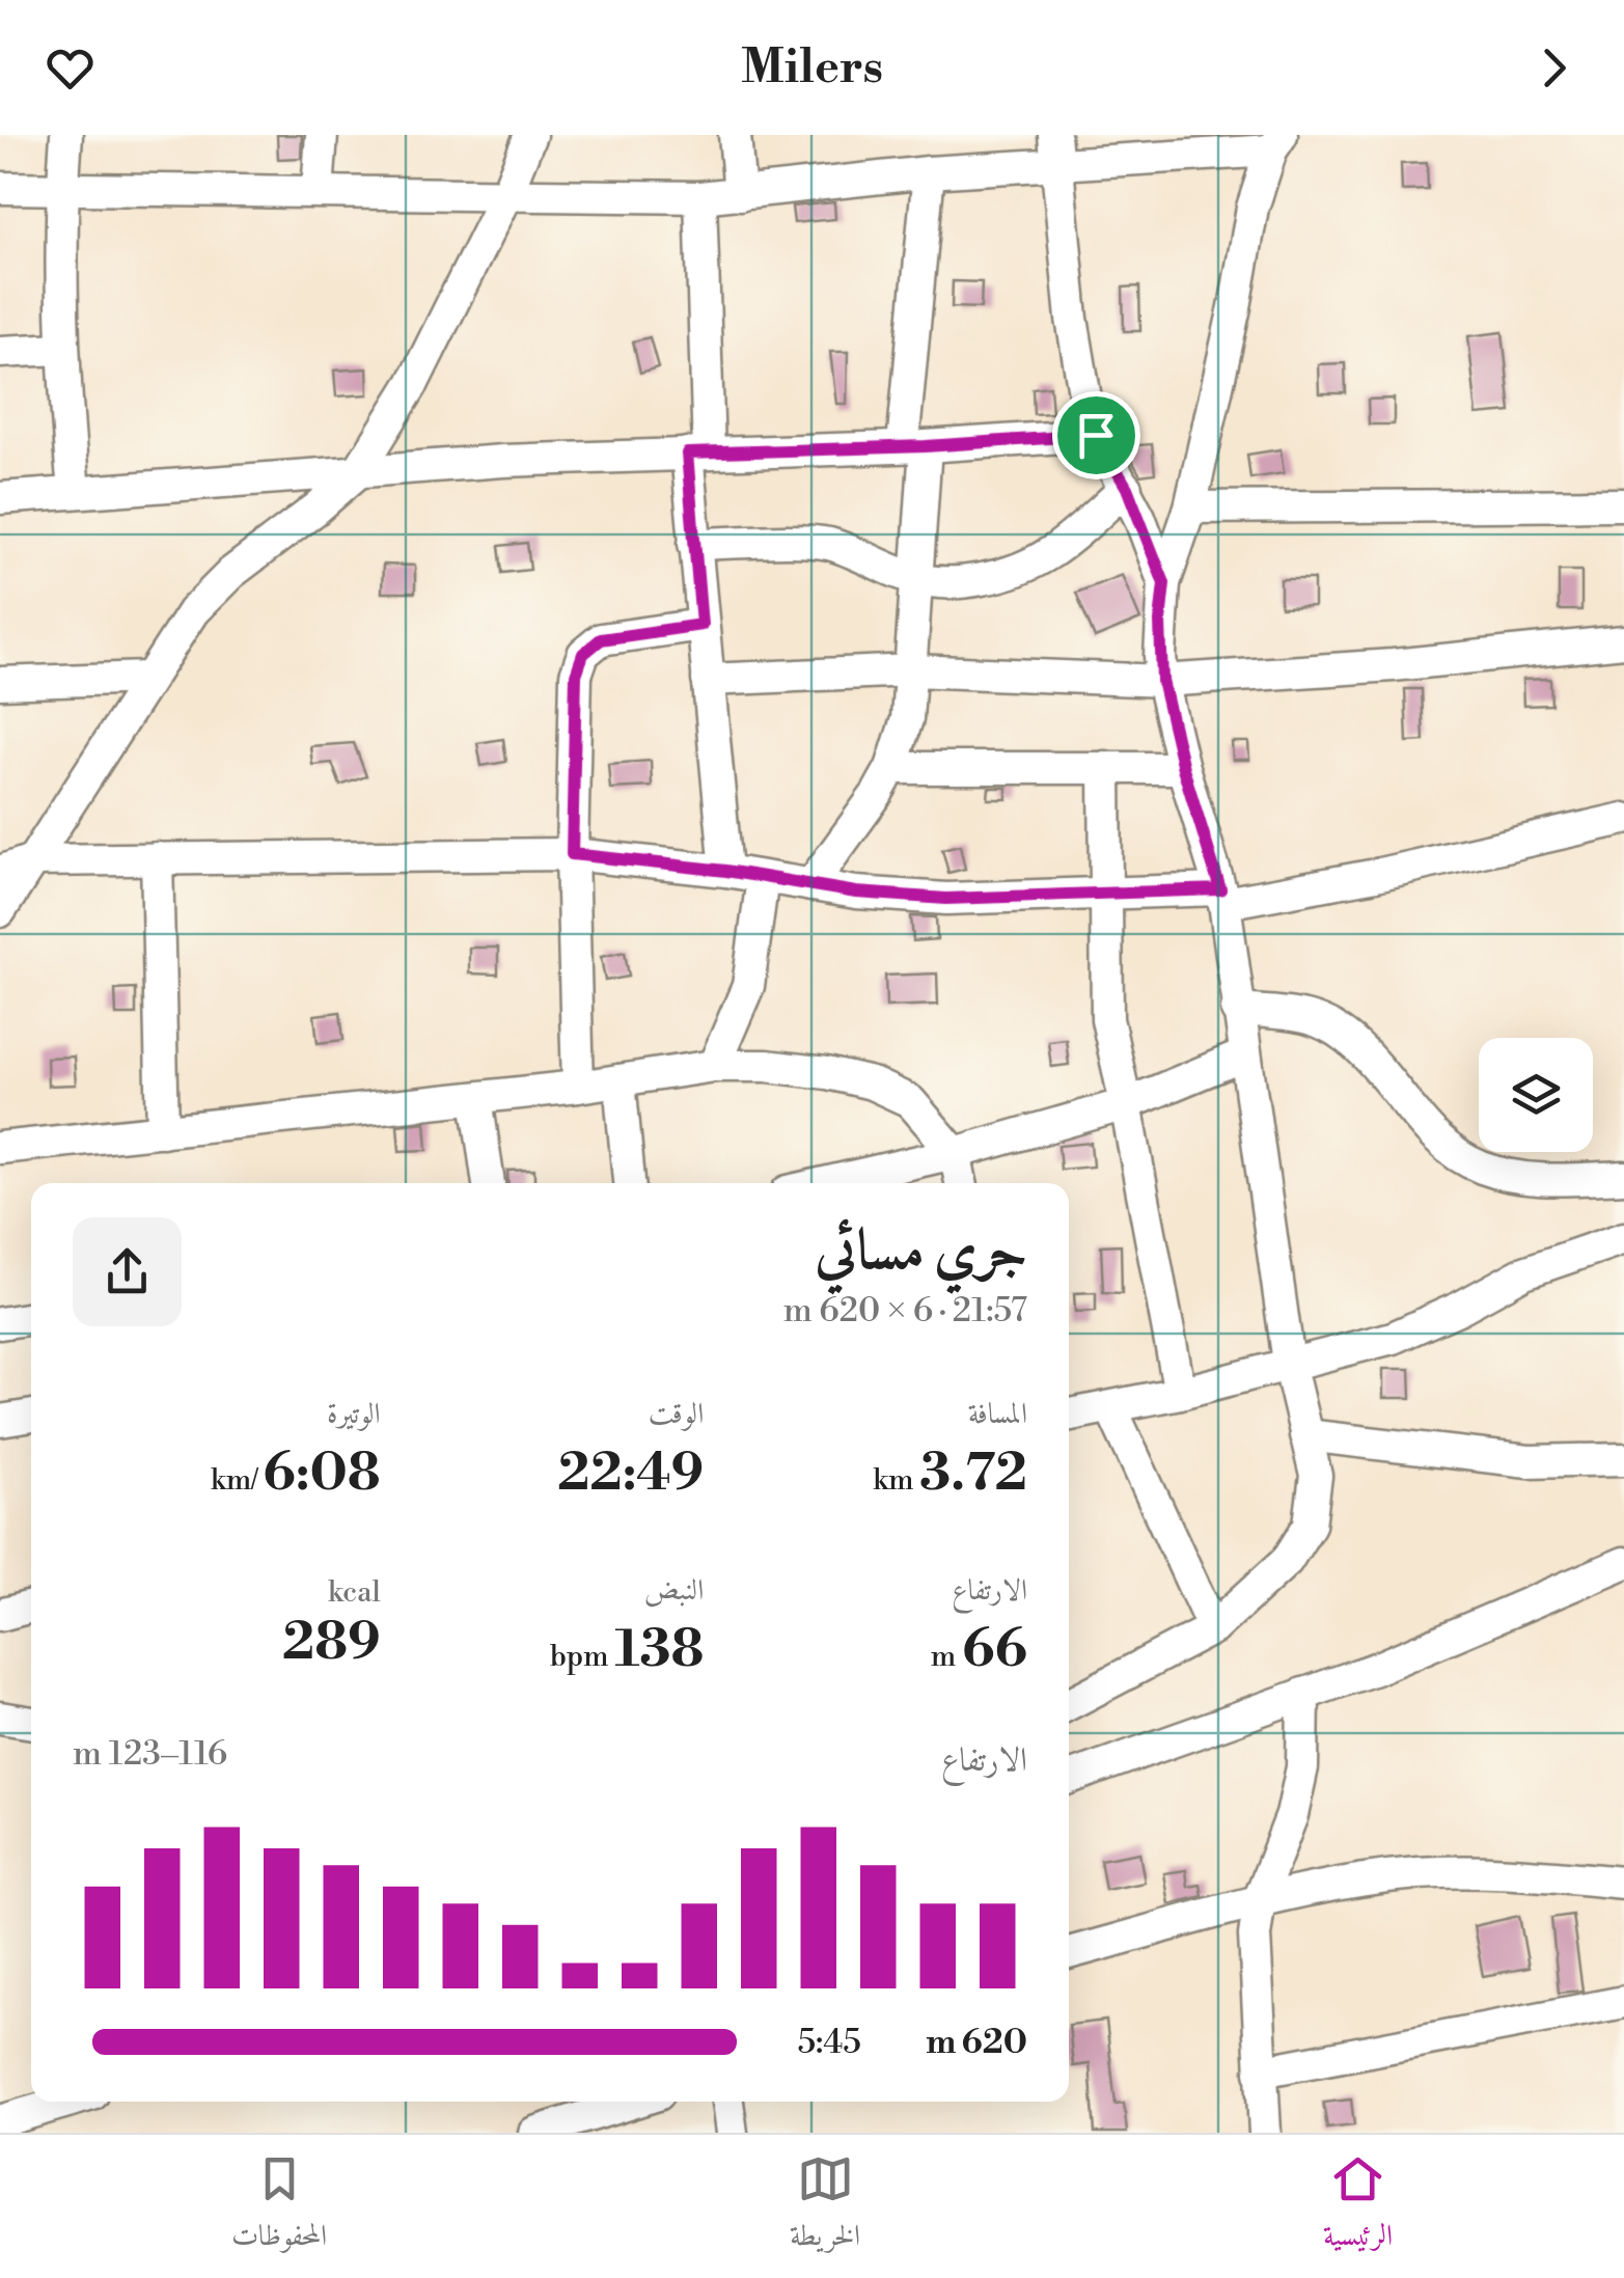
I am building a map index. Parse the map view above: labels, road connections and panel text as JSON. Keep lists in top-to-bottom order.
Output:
{
  "page": {
    "header": "Milers",
    "heading": ["جري مسائي", "21:57 · 6 × 620 m"],
    "stats": [
      ["المسافة", "3.72 km"],
      ["الوقت", "22:49"],
      ["الوتيرة", "6:08 /km"],
      ["الارتفاع", "66 m"],
      ["النبض", "138 bpm"],
      ["kcal", "289"]
    ],
    "chart": ["الارتفاع", "116–123 m"],
    "list": [
      {
        "name": "620 m",
        "note": "5:45"
      }
    ],
    "tabs": ["الرئيسية", "الخريطة", "المحفوظات"]
  }
}
